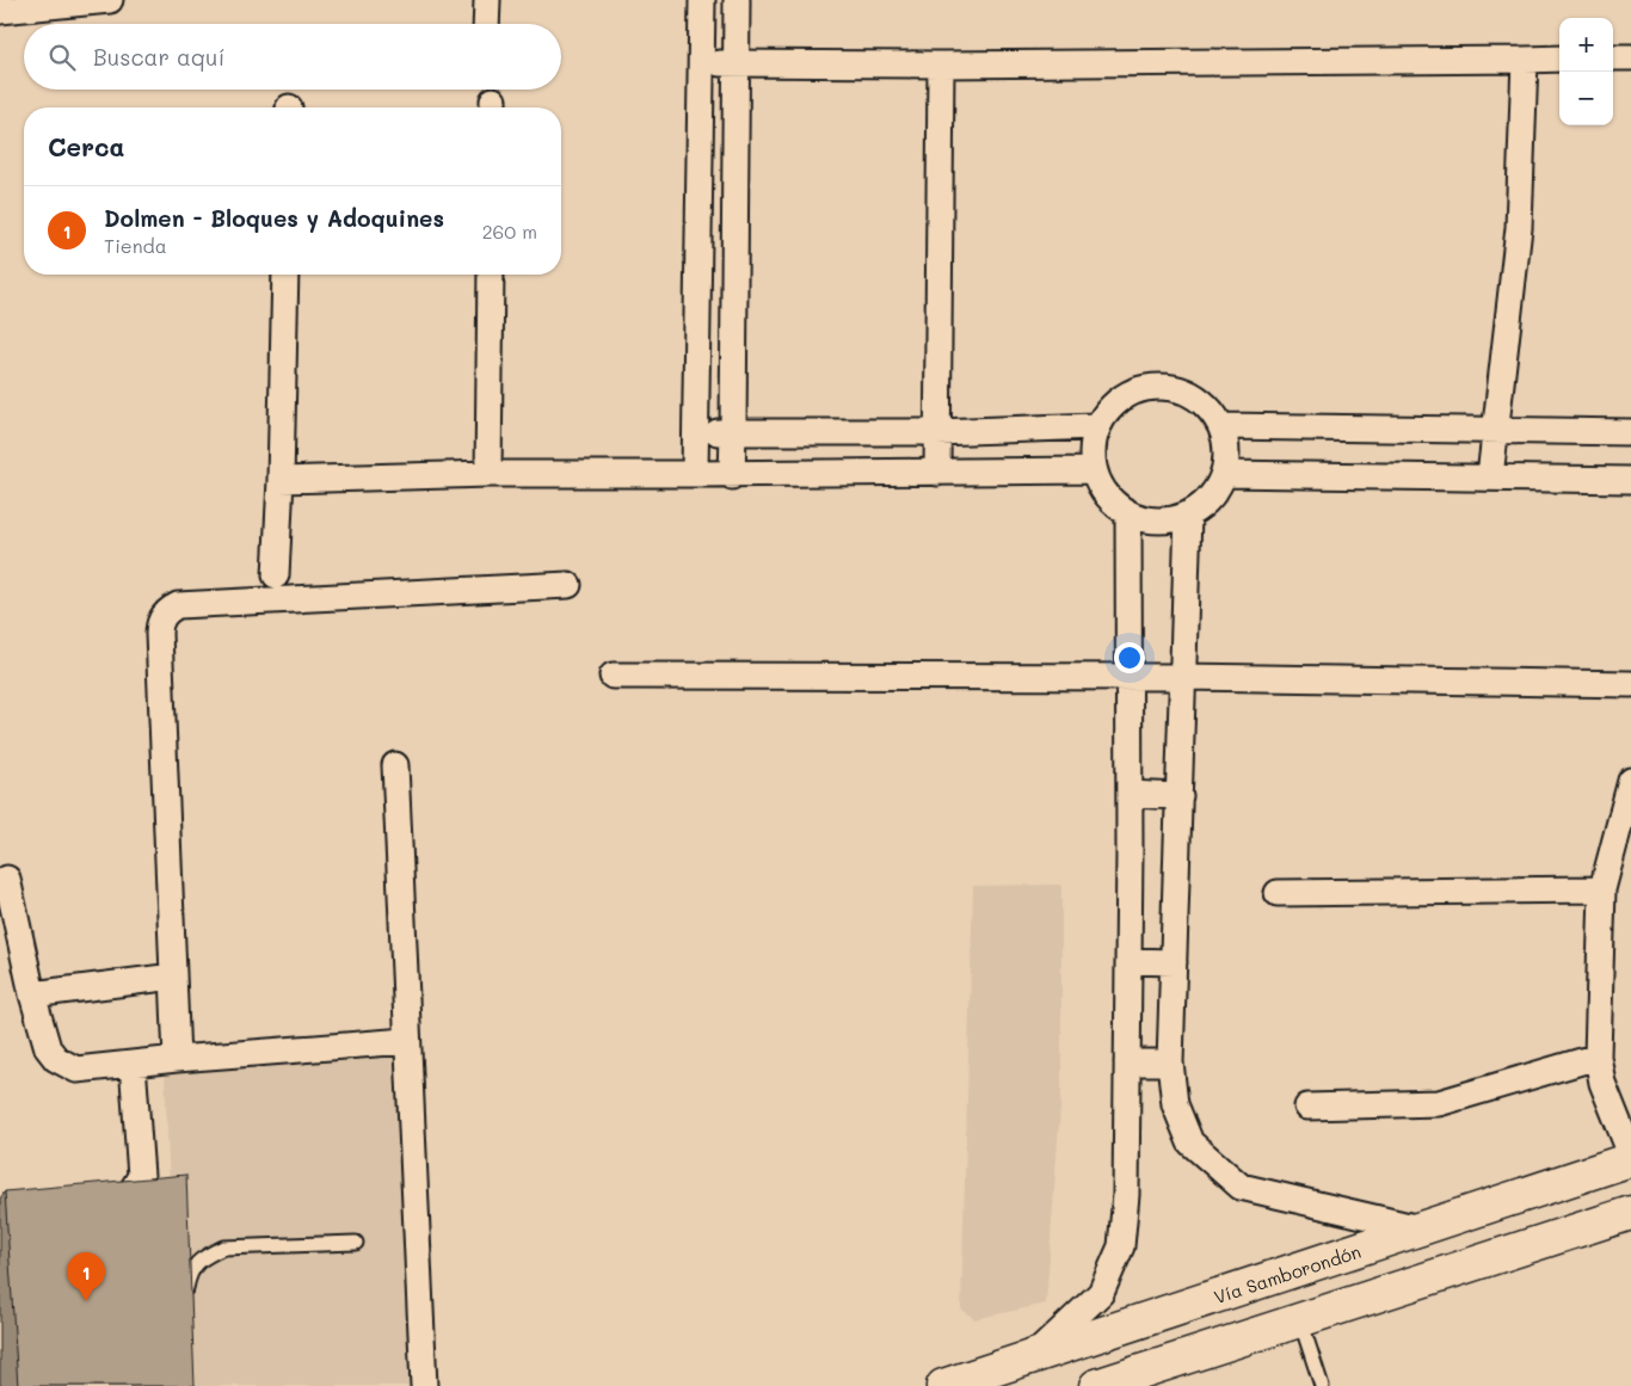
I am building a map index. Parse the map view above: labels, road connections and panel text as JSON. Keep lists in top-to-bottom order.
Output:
{
  "streets": {
    "main road": ["Vía Samborondón"]
  },
  "page": {
    "map_buttons": ["+", "−"],
    "search": "Buscar aquí",
    "heading": "Cerca",
    "list": [
      {
        "mark": "1",
        "name": "Dolmen - Bloques y Adoquines",
        "note": "Tienda",
        "value": "260 m"
      }
    ],
    "pins": "1"
  }
}
